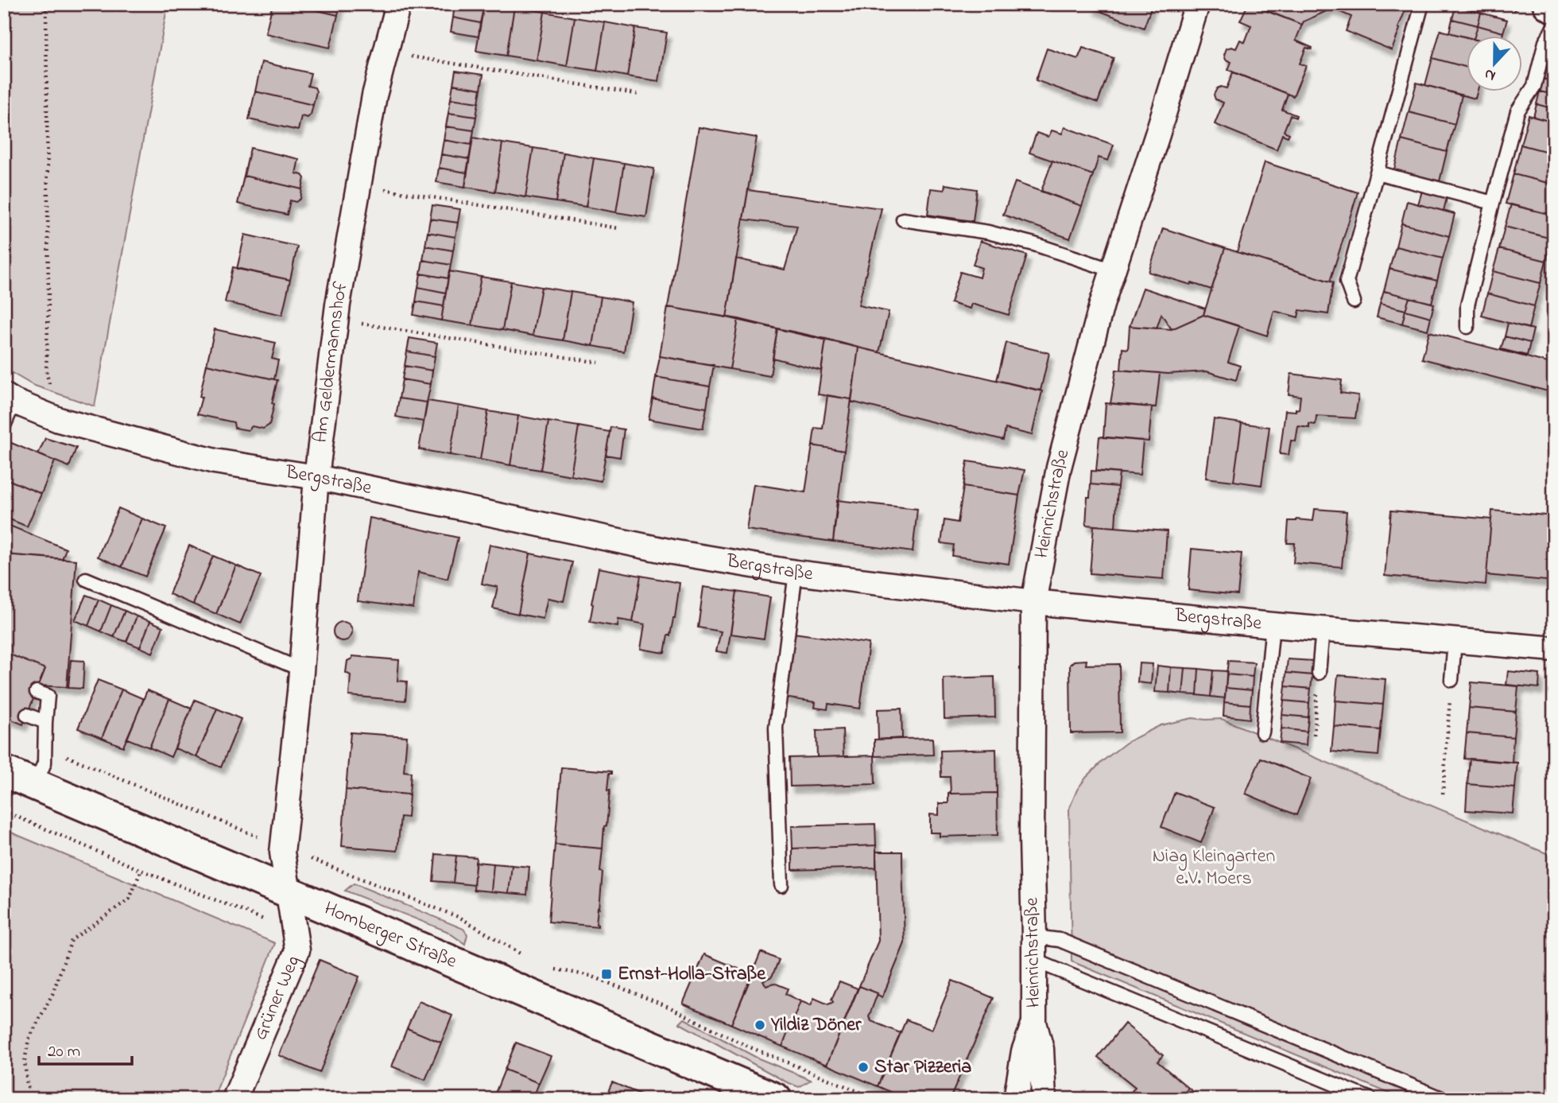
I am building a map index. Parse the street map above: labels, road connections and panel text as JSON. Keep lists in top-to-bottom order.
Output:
{
  "streets": {
    "main road": ["Homberger Straße"],
    "street": [
      "Am Geldermannshof",
      "Bergstraße",
      "Heinrichstraße",
      "Grüner Weg"
    ]
  },
  "crossings": [
    ["Am Geldermannshof", "Bergstraße"],
    ["Am Geldermannshof", "Homberger Straße"],
    ["Am Geldermannshof", "Grüner Weg"],
    ["Bergstraße", "Heinrichstraße"],
    ["Homberger Straße", "Grüner Weg"]
  ],
  "parks": ["Niag Kleingarten e.V. Moers"],
  "places": {
    "transit": ["Ernst-Holla-Straße"],
    "other": ["Yildiz Döner", "Star Pizzeria"]
  },
  "scale_bar": "20 m",
  "north": "bottom"
}
